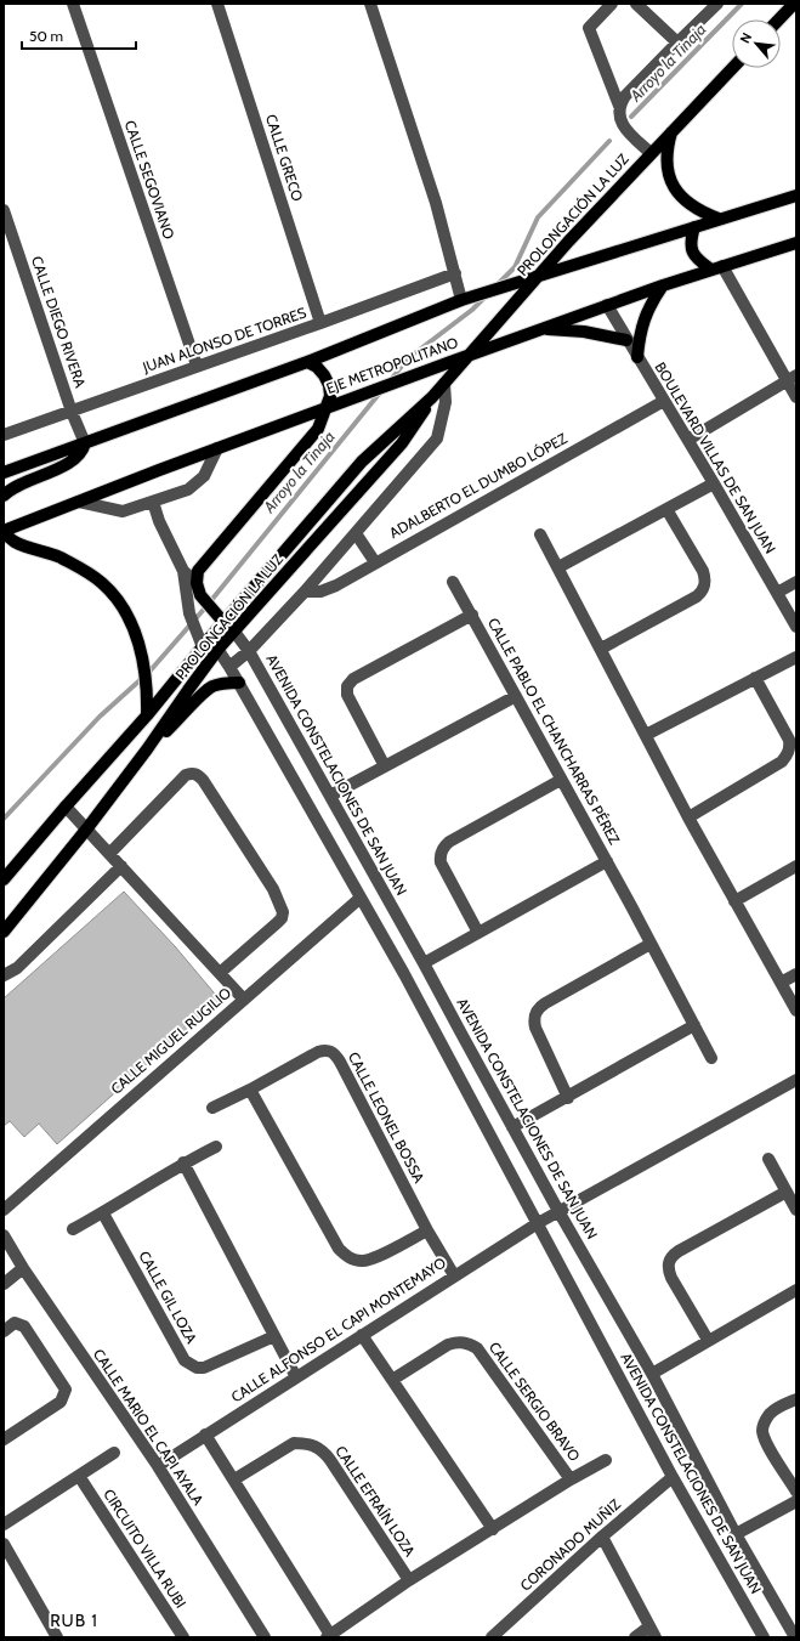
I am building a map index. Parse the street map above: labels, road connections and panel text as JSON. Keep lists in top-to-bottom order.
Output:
{
  "streets": {
    "main road": ["PROLONGACIÓN LA LUZ", "EJE METROPOLITANO"],
    "street": [
      "CALLE GRECO",
      "CALLE SEGOVIANO",
      "CALLE DIEGO RIVERA",
      "JUAN ALONSO DE TORRES",
      "BOULEVARD VILLAS DE SAN JUAN",
      "ADALBERTO EL DUMBO LÓPEZ",
      "CALLE PABLO EL CHANCHARRAS PÉREZ",
      "AVENIDA CONSTELACIONES DE SAN JUAN",
      "CALLE MIGUEL RUGILIO",
      "CALLE LEONEL BOSSA",
      "CALLE GIL LOZA",
      "CALLE ALFONSO EL CAPI MONTEMAYO",
      "CALLE SERGIO BRAVO",
      "CALLE MARIO EL CAPI AYALA",
      "CALLE EFRAÍN LOZA",
      "CORONADO MUÑIZ",
      "CIRCUITO VILLA RUBI"
    ]
  },
  "crossings": [
    ["CALLE GRECO", "JUAN ALONSO DE TORRES"],
    ["CALLE SEGOVIANO", "JUAN ALONSO DE TORRES"],
    ["PROLONGACIÓN LA LUZ", "EJE METROPOLITANO"],
    ["PROLONGACIÓN LA LUZ", "AVENIDA CONSTELACIONES DE SAN JUAN"],
    ["CALLE DIEGO RIVERA", "JUAN ALONSO DE TORRES"],
    ["EJE METROPOLITANO", "BOULEVARD VILLAS DE SAN JUAN"],
    ["BOULEVARD VILLAS DE SAN JUAN", "ADALBERTO EL DUMBO LÓPEZ"],
    ["CALLE PABLO EL CHANCHARRAS PÉREZ", "AVENIDA CONSTELACIONES DE SAN JUAN"],
    ["AVENIDA CONSTELACIONES DE SAN JUAN", "CALLE MIGUEL RUGILIO"],
    ["AVENIDA CONSTELACIONES DE SAN JUAN", "CALLE ALFONSO EL CAPI MONTEMAYO"],
    ["AVENIDA CONSTELACIONES DE SAN JUAN", "CORONADO MUÑIZ"],
    ["CALLE LEONEL BOSSA", "CALLE ALFONSO EL CAPI MONTEMAYO"],
    ["CALLE ALFONSO EL CAPI MONTEMAYO", "CALLE MARIO EL CAPI AYALA"],
    ["CALLE SERGIO BRAVO", "CALLE EFRAÍN LOZA"]
  ],
  "districts": ["RUB 1"],
  "water": ["Arroyo la Tinaja"],
  "scale_bar": "50 m",
  "north": "top left"
}
